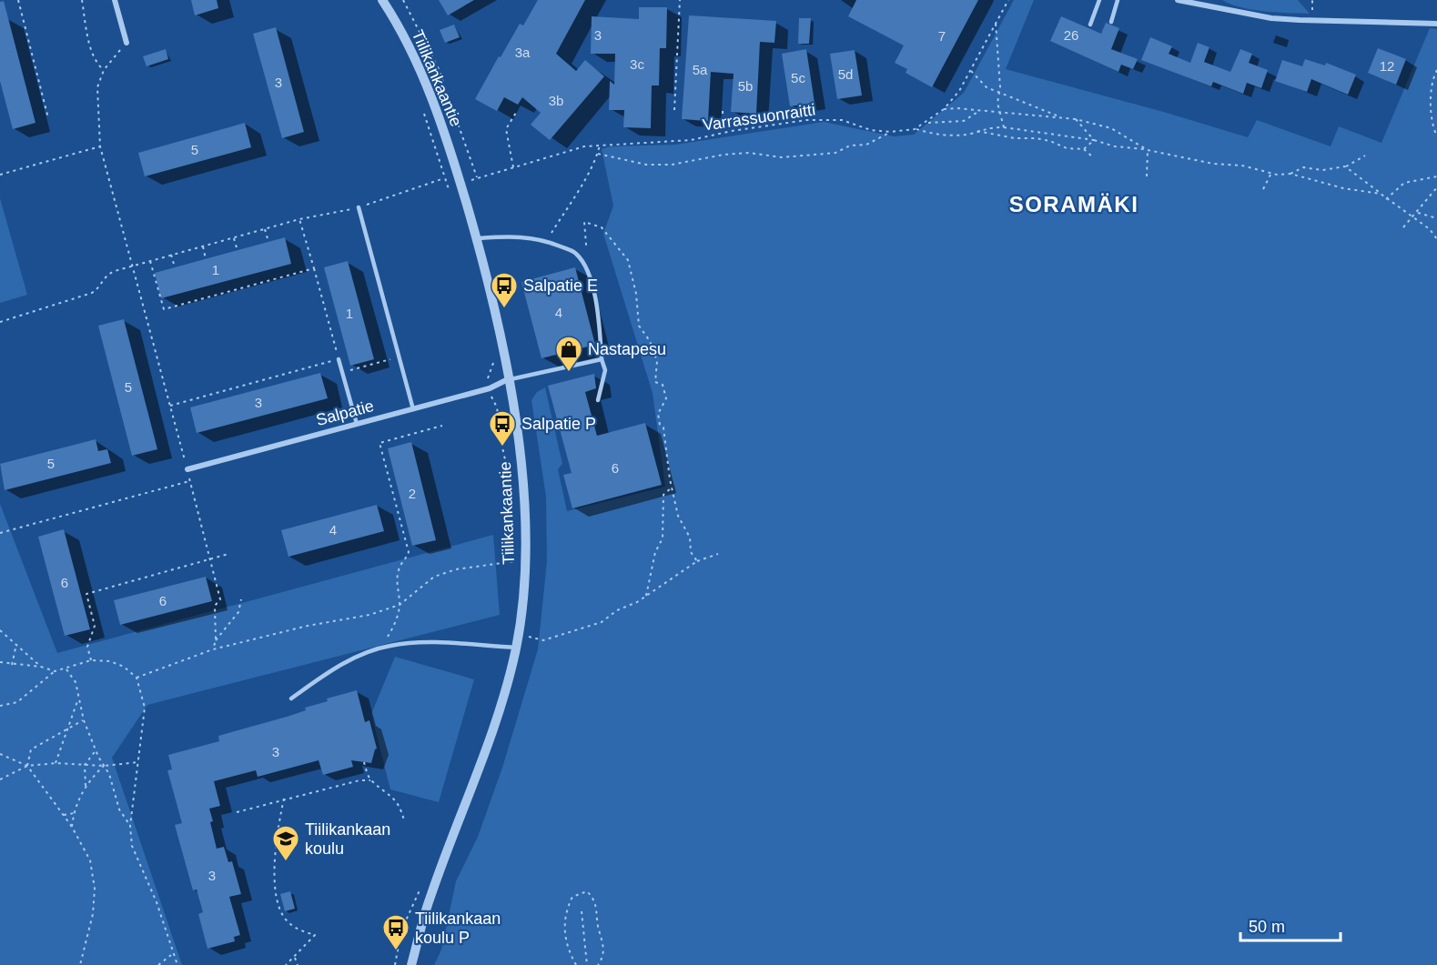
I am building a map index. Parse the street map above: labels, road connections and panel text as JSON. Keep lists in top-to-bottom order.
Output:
{
  "streets": {
    "street": ["Tiilikankaantie", "Salpatie"],
    "path": ["Varrassuonraitti"]
  },
  "crossings": [
    ["Tiilikankaantie", "Varrassuonraitti"],
    ["Tiilikankaantie", "Salpatie"]
  ],
  "districts": ["SORAMÄKI"],
  "places": {
    "bus stop": ["Salpatie E", "Salpatie P", "Tiilikankaan koulu P"],
    "shop": ["Nastapesu"],
    "school or university": ["Tiilikankaan koulu"]
  },
  "house_numbers": [
    "3",
    "26",
    "7",
    "3a",
    "3c",
    "12",
    "5a",
    "5d",
    "5c",
    "3",
    "5b",
    "3b",
    "5",
    "1",
    "4",
    "1",
    "5",
    "3",
    "5",
    "6",
    "2",
    "4",
    "6",
    "6",
    "3",
    "3"
  ],
  "scale_bar": "50 m"
}
